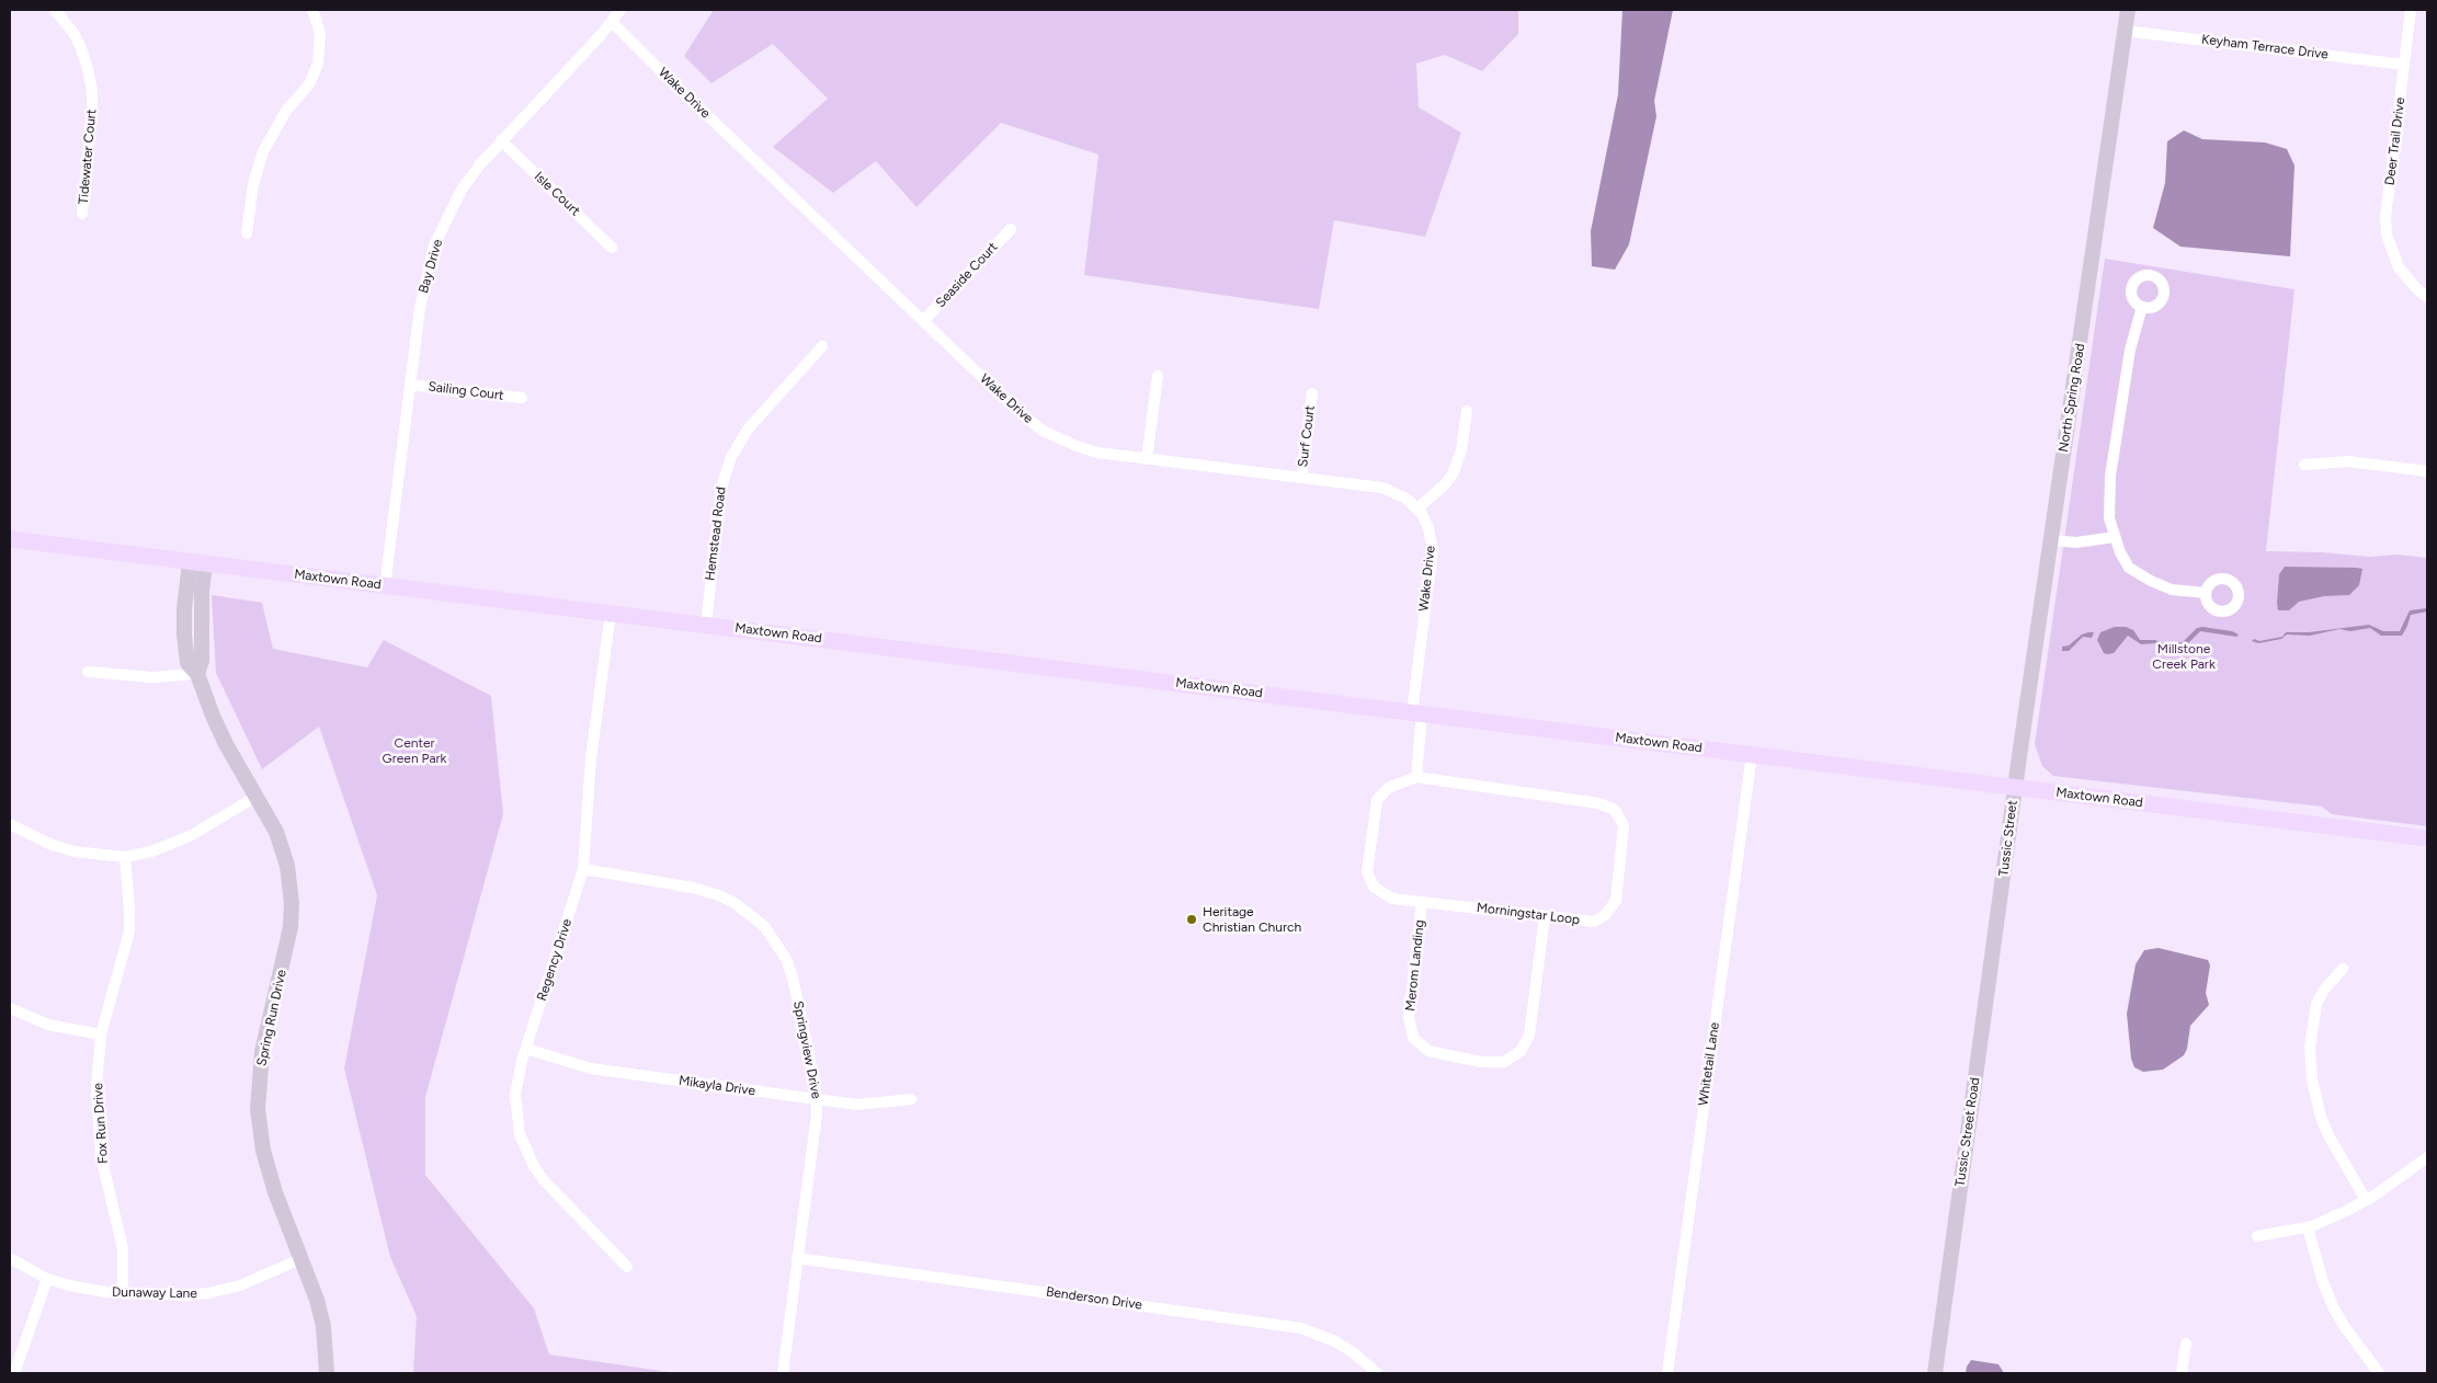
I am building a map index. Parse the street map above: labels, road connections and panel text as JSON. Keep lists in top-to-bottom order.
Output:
{
  "streets": {
    "main road": [
      "North Spring Road",
      "Maxtown Road",
      "Tussic Street",
      "Spring Run Drive",
      "Tussic Street Road"
    ],
    "street": [
      "Keyham Terrace Drive",
      "Wake Drive",
      "Deer Trail Drive",
      "Tidewater Court",
      "Isle Court",
      "Bay Drive",
      "Seaside Court",
      "Sailing Court",
      "Surf Court",
      "Hemstead Road",
      "Morningstar Loop",
      "Regency Drive",
      "Merom Landing",
      "Springview Drive",
      "Whitetail Lane",
      "Mikayla Drive",
      "Fox Run Drive",
      "Dunaway Lane",
      "Benderson Drive"
    ]
  },
  "crossings": [
    ["Keyham Terrace Drive", "Deer Trail Drive"],
    ["Keyham Terrace Drive", "North Spring Road"],
    ["Wake Drive", "Bay Drive"],
    ["Wake Drive", "Seaside Court"],
    ["Wake Drive", "Surf Court"],
    ["Wake Drive", "Maxtown Road"],
    ["Isle Court", "Bay Drive"],
    ["Bay Drive", "Sailing Court"],
    ["Bay Drive", "Maxtown Road"],
    ["North Spring Road", "Maxtown Road"],
    ["North Spring Road", "Tussic Street"],
    ["Hemstead Road", "Maxtown Road"],
    ["Maxtown Road", "Tussic Street"],
    ["Maxtown Road", "Regency Drive"],
    ["Maxtown Road", "Whitetail Lane"],
    ["Tussic Street", "Tussic Street Road"],
    ["Morningstar Loop", "Merom Landing"],
    ["Regency Drive", "Springview Drive"],
    ["Regency Drive", "Mikayla Drive"],
    ["Spring Run Drive", "Dunaway Lane"],
    ["Springview Drive", "Mikayla Drive"],
    ["Springview Drive", "Benderson Drive"],
    ["Fox Run Drive", "Dunaway Lane"]
  ],
  "parks": ["Millstone Creek Park", "Center Green Park"],
  "places": ["Heritage Christian Church"]
}
